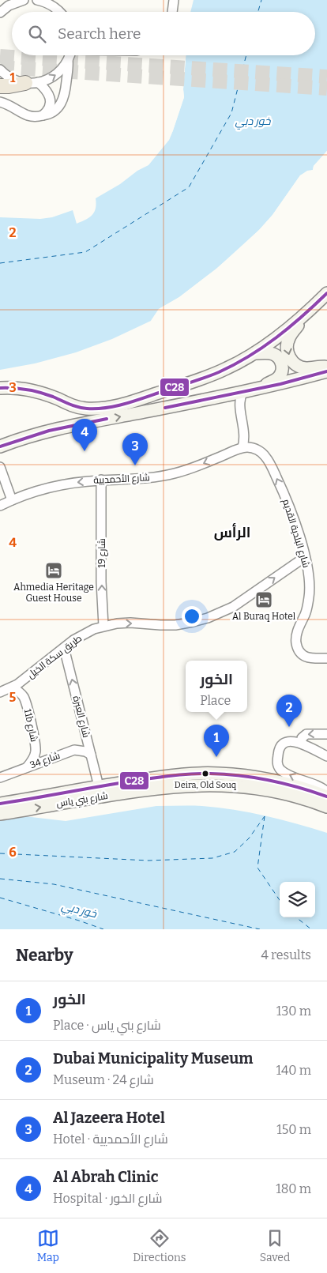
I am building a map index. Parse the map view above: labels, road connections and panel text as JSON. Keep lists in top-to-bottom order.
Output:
{
  "streets": {
    "main road": ["شارع بني ياس"],
    "street": [
      "شارع الأحمديية",
      "شارع البلدية القديم",
      "شارع 19",
      "طريق سكة الخيل",
      "شارع العبرة",
      "11b شارع",
      "شارع 34"
    ]
  },
  "crossings": [
    ["شارع الأحمديية", "شارع 19"],
    ["شارع البلدية القديم", "طريق سكة الخيل"],
    ["شارع 19", "طريق سكة الخيل"],
    ["طريق سكة الخيل", "شارع العبرة"],
    ["طريق سكة الخيل", "11b شارع"],
    ["شارع العبرة", "شارع 34"],
    ["شارع العبرة", "شارع بني ياس"],
    ["11b شارع", "شارع 34"]
  ],
  "one_way": [
    "شارع الأحمديية",
    "شارع البلدية القديم",
    "شارع 19",
    "طريق سكة الخيل",
    "شارع العبرة"
  ],
  "districts": ["الرأس"],
  "water": ["خور دبي"],
  "places": {
    "hotel": ["Ahmedia Heritage Guest House", "Al Buraq Hotel"],
    "other": ["Deira, Old Souq"]
  },
  "lines": ["transit line C28"],
  "page": {
    "search": "Search here",
    "pins": [
      "4",
      "3",
      "2",
      "1"
    ],
    "popup": ["الخور", "Place"],
    "heading": ["Nearby", "4 results"],
    "list": [
      {
        "mark": "1",
        "name": "الخور",
        "note": "Place · شارع بني ياس",
        "value": "130 m"
      },
      {
        "mark": "2",
        "name": "Dubai Municipality Museum",
        "note": "Museum · شارع 24",
        "value": "140 m"
      },
      {
        "mark": "3",
        "name": "Al Jazeera Hotel",
        "note": "Hotel · شارع الأحمديية",
        "value": "150 m"
      },
      {
        "mark": "4",
        "name": "Al Abrah Clinic",
        "note": "Hospital · شارع الخور",
        "value": "180 m"
      }
    ],
    "nav": ["Map", "Directions", "Saved"]
  },
  "grid": {
    "rows": [
      "1",
      "2",
      "3",
      "4",
      "5",
      "6"
    ]
  }
}
